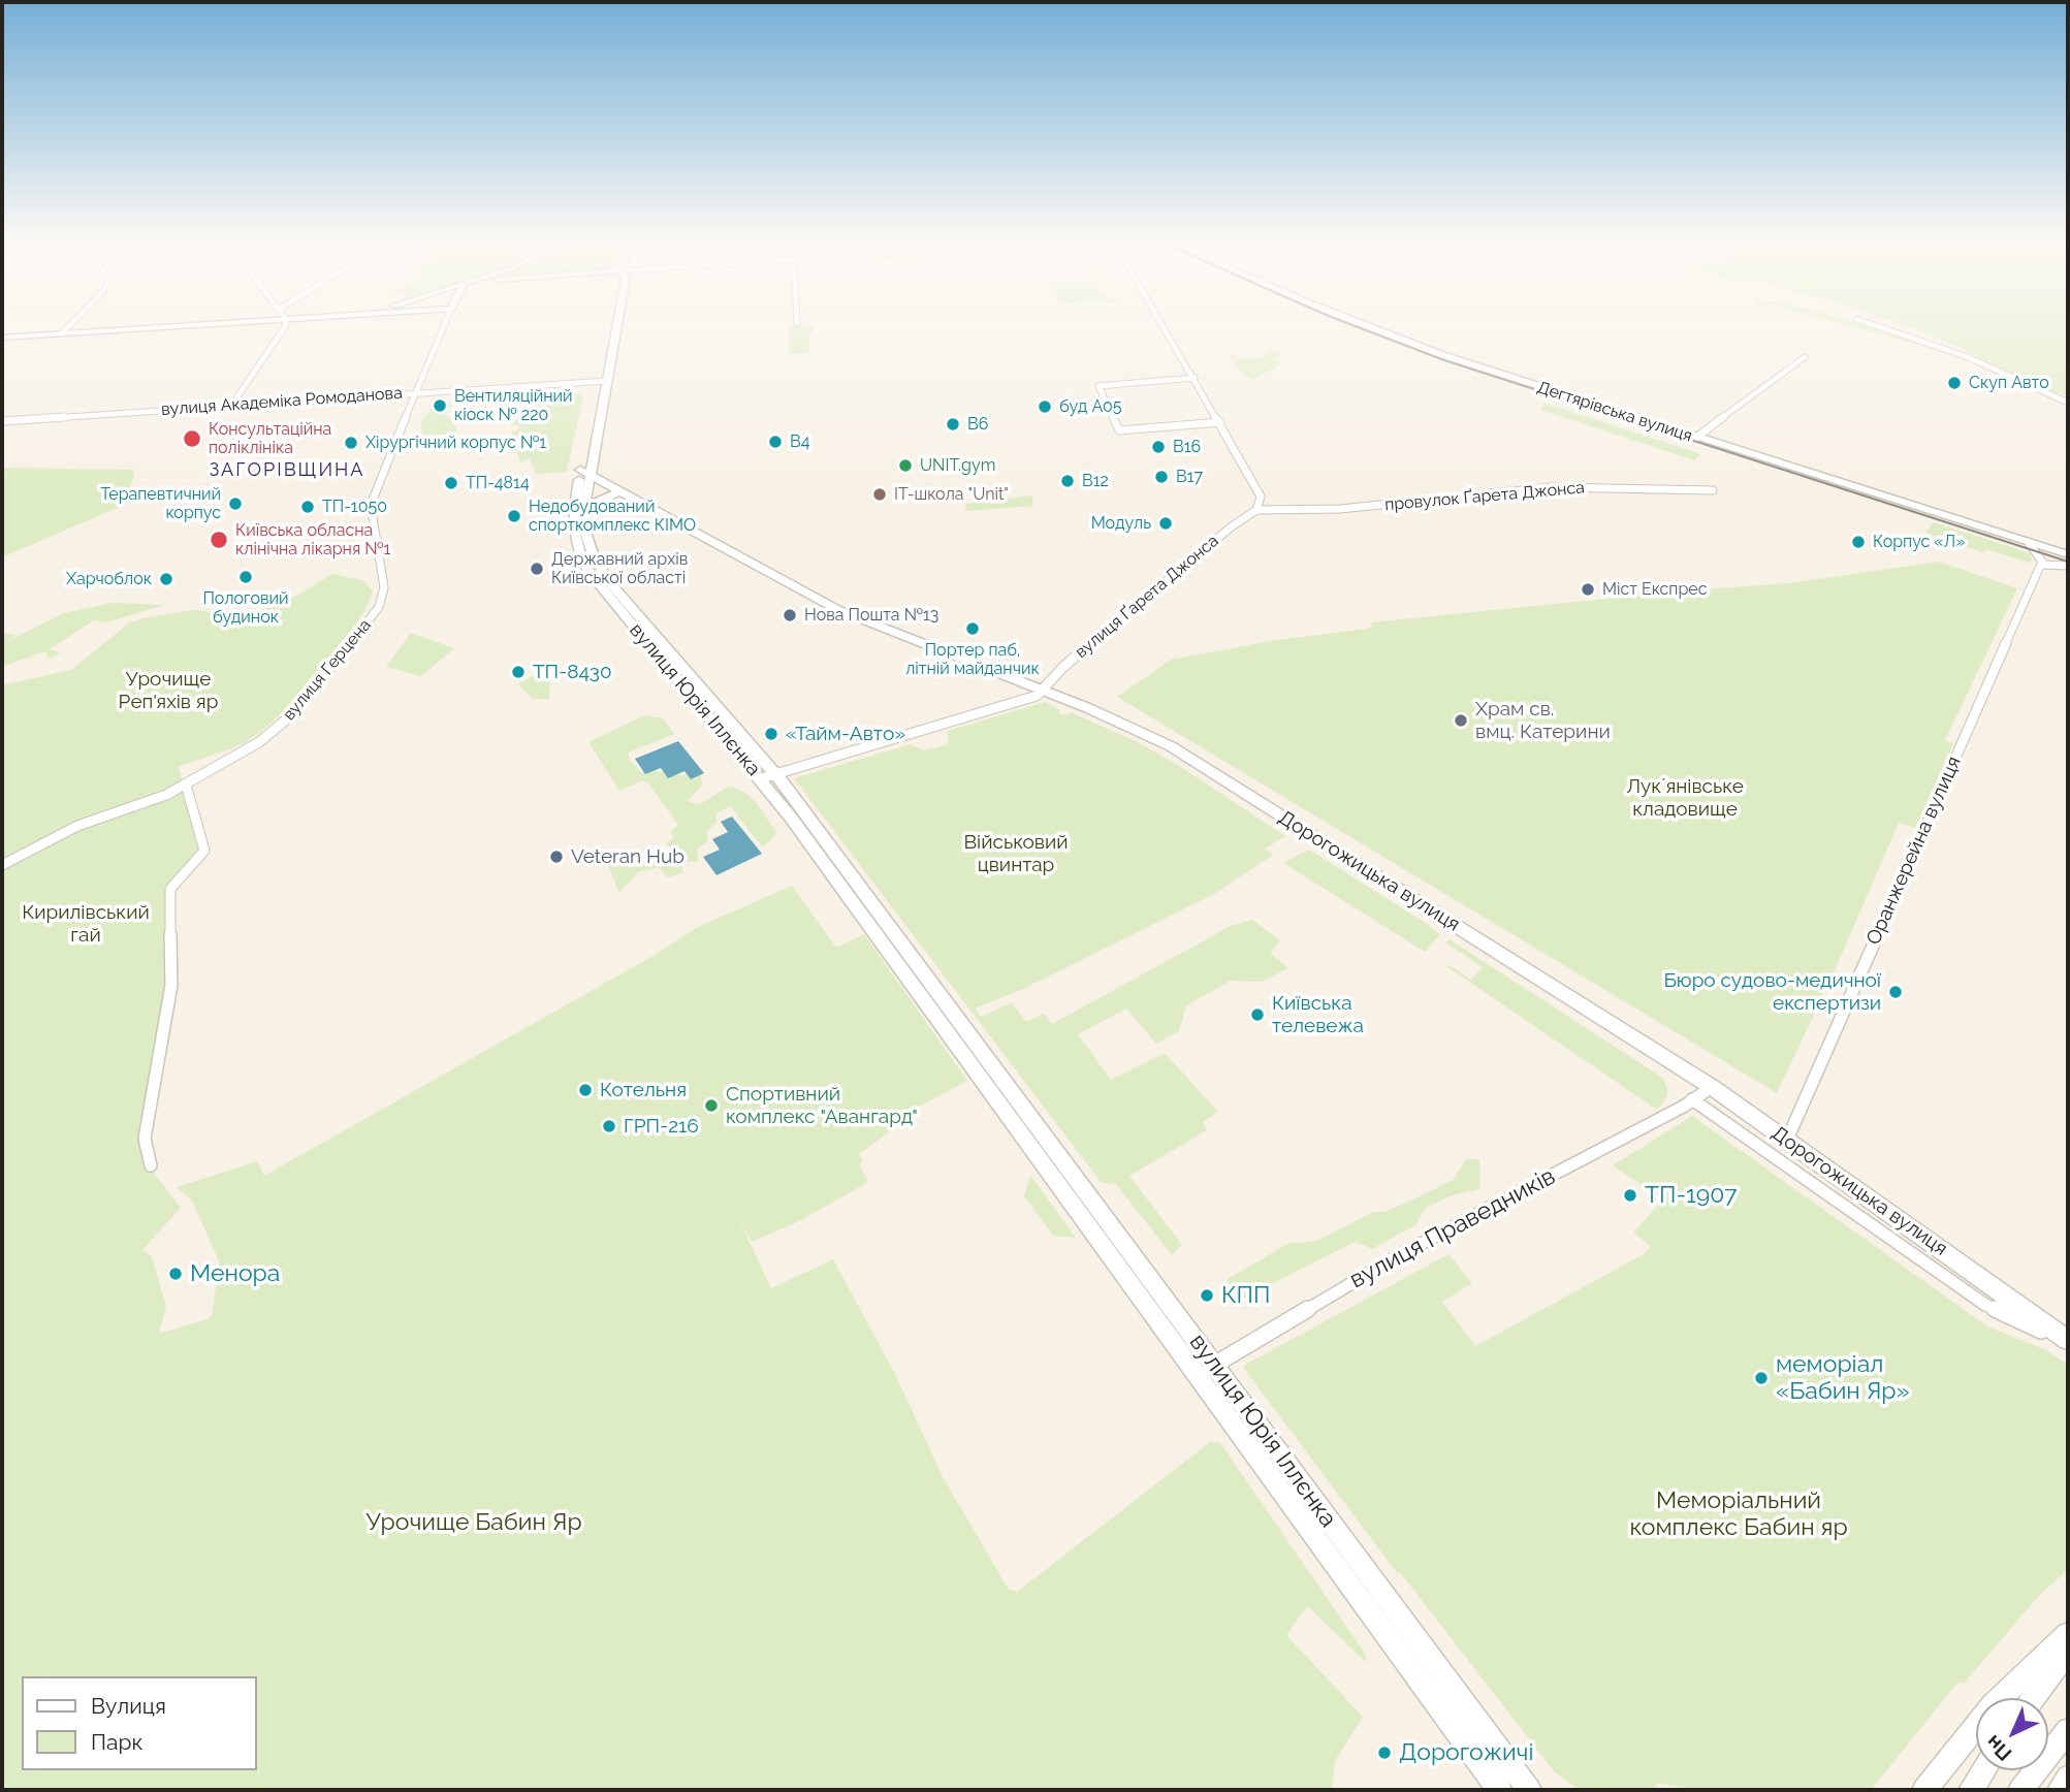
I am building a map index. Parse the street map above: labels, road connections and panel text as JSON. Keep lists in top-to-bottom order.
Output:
{
  "streets": {
    "main road": ["Дегтярівська вулиця", "вулиця Юрія Іллєнка", "Дорогожицька вулиця"],
    "street": [
      "вулиця Академіка Ромоданова",
      "провулок Ґарета Джонса",
      "вулиця Ґарета Джонса",
      "вулиця Герцена",
      "Оранжерейна вулиця",
      "вулиця Праведників"
    ]
  },
  "crossings": [
    ["вулиця Академіка Ромоданова", "вулиця Герцена"],
    ["вулиця Академіка Ромоданова", "вулиця Юрія Іллєнка"],
    ["провулок Ґарета Джонса", "вулиця Ґарета Джонса"],
    ["вулиця Ґарета Джонса", "вулиця Юрія Іллєнка"],
    ["вулиця Ґарета Джонса", "Дорогожицька вулиця"],
    ["вулиця Юрія Іллєнка", "Дорогожицька вулиця"],
    ["вулиця Юрія Іллєнка", "вулиця Праведників"],
    ["Оранжерейна вулиця", "Дорогожицька вулиця"],
    ["Дорогожицька вулиця", "вулиця Праведників"]
  ],
  "districts": ["ЗАГОРІВЩИНА"],
  "parks": [
    "Урочище Реп'яхів яр",
    "Лукʼянівське кладовище",
    "Військовий цвинтар",
    "Кирилівський гай",
    "Меморіальний комплекс Бабин яр",
    "Урочище Бабин Яр"
  ],
  "places": [
    "Скуп Авто",
    "Вентиляційний кіоск № 220",
    "буд А05",
    "B6",
    "Консультаційна поліклініка",
    "B4",
    "Хірургічний корпус №1",
    "B16",
    "UNIT.gym",
    "B17",
    "B12",
    "ТП-4814",
    "IT-школа \"Unit\"",
    "Терапевтичний корпус",
    "ТП-1050",
    "Недобудований спорткомплекс КІМО",
    "Модуль",
    "Київська обласна клінічна лікарня №1",
    "Корпус «Л»",
    "Державний архів Київської області",
    "Пологовий будинок",
    "Харчоблок",
    "Міст Експрес",
    "Нова Пошта №13",
    "Портер паб, літній майданчик",
    "ТП-8430",
    "Храм св. вмц. Катерини",
    "«Тайм-Авто»",
    "Veteran Hub",
    "Бюро судово-медичної експертизи",
    "Київська телевежа",
    "Котельня",
    "Спортивний комплекс \"Авангард\"",
    "ГРП-216",
    "ТП-1907",
    "Менора",
    "КПП",
    "меморіал «Бабин Яр»",
    "Дорогожичі"
  ],
  "legend": ["Вулиця", "Парк"],
  "north": "bottom left"
}
